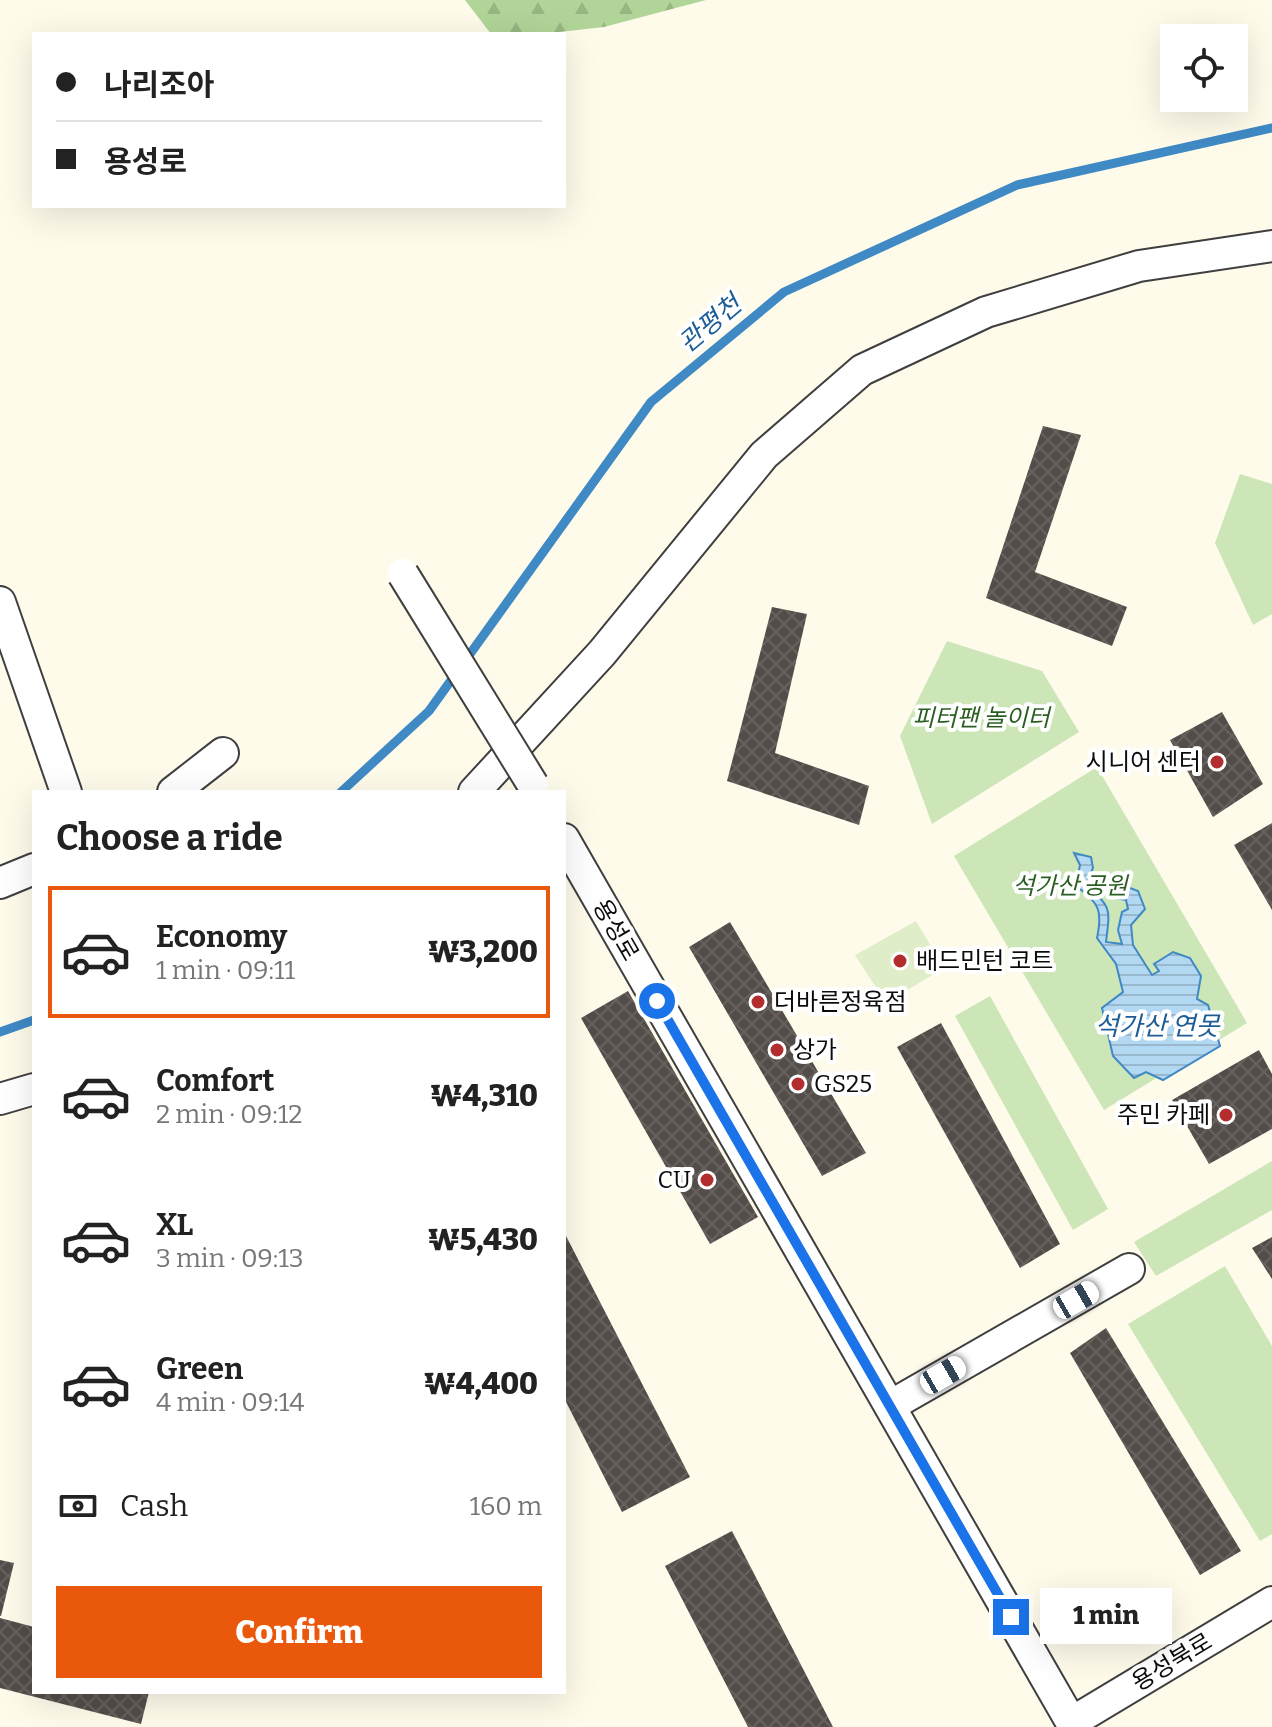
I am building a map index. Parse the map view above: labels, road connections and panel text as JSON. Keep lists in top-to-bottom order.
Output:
{
  "streets": {
    "street": ["용성로", "용성북로"]
  },
  "crossings": [
    ["용성로", "용성북로"]
  ],
  "water": ["관평천", "석가산 연못"],
  "parks": ["피터팬 놀이터", "석가산 공원"],
  "places": [
    "시니어 센터",
    "배드민턴 코트",
    "더바른정육점",
    "상가",
    "GS25",
    "주민 카페",
    "CU"
  ],
  "page": {
    "banner": ["나리조아", "용성로"],
    "heading": "Choose a ride",
    "list": [
      {
        "name": "Economy",
        "note": "1 min · 09:11",
        "value": "₩3,200"
      },
      {
        "name": "Comfort",
        "note": "2 min · 09:12",
        "value": "₩4,310"
      },
      {
        "name": "XL",
        "note": "3 min · 09:13",
        "value": "₩5,430"
      },
      {
        "name": "Green",
        "note": "4 min · 09:14",
        "value": "₩4,400"
      }
    ],
    "pay": ["Cash", "160 m"],
    "buttons": "Confirm",
    "bubble": "1 min"
  }
}
